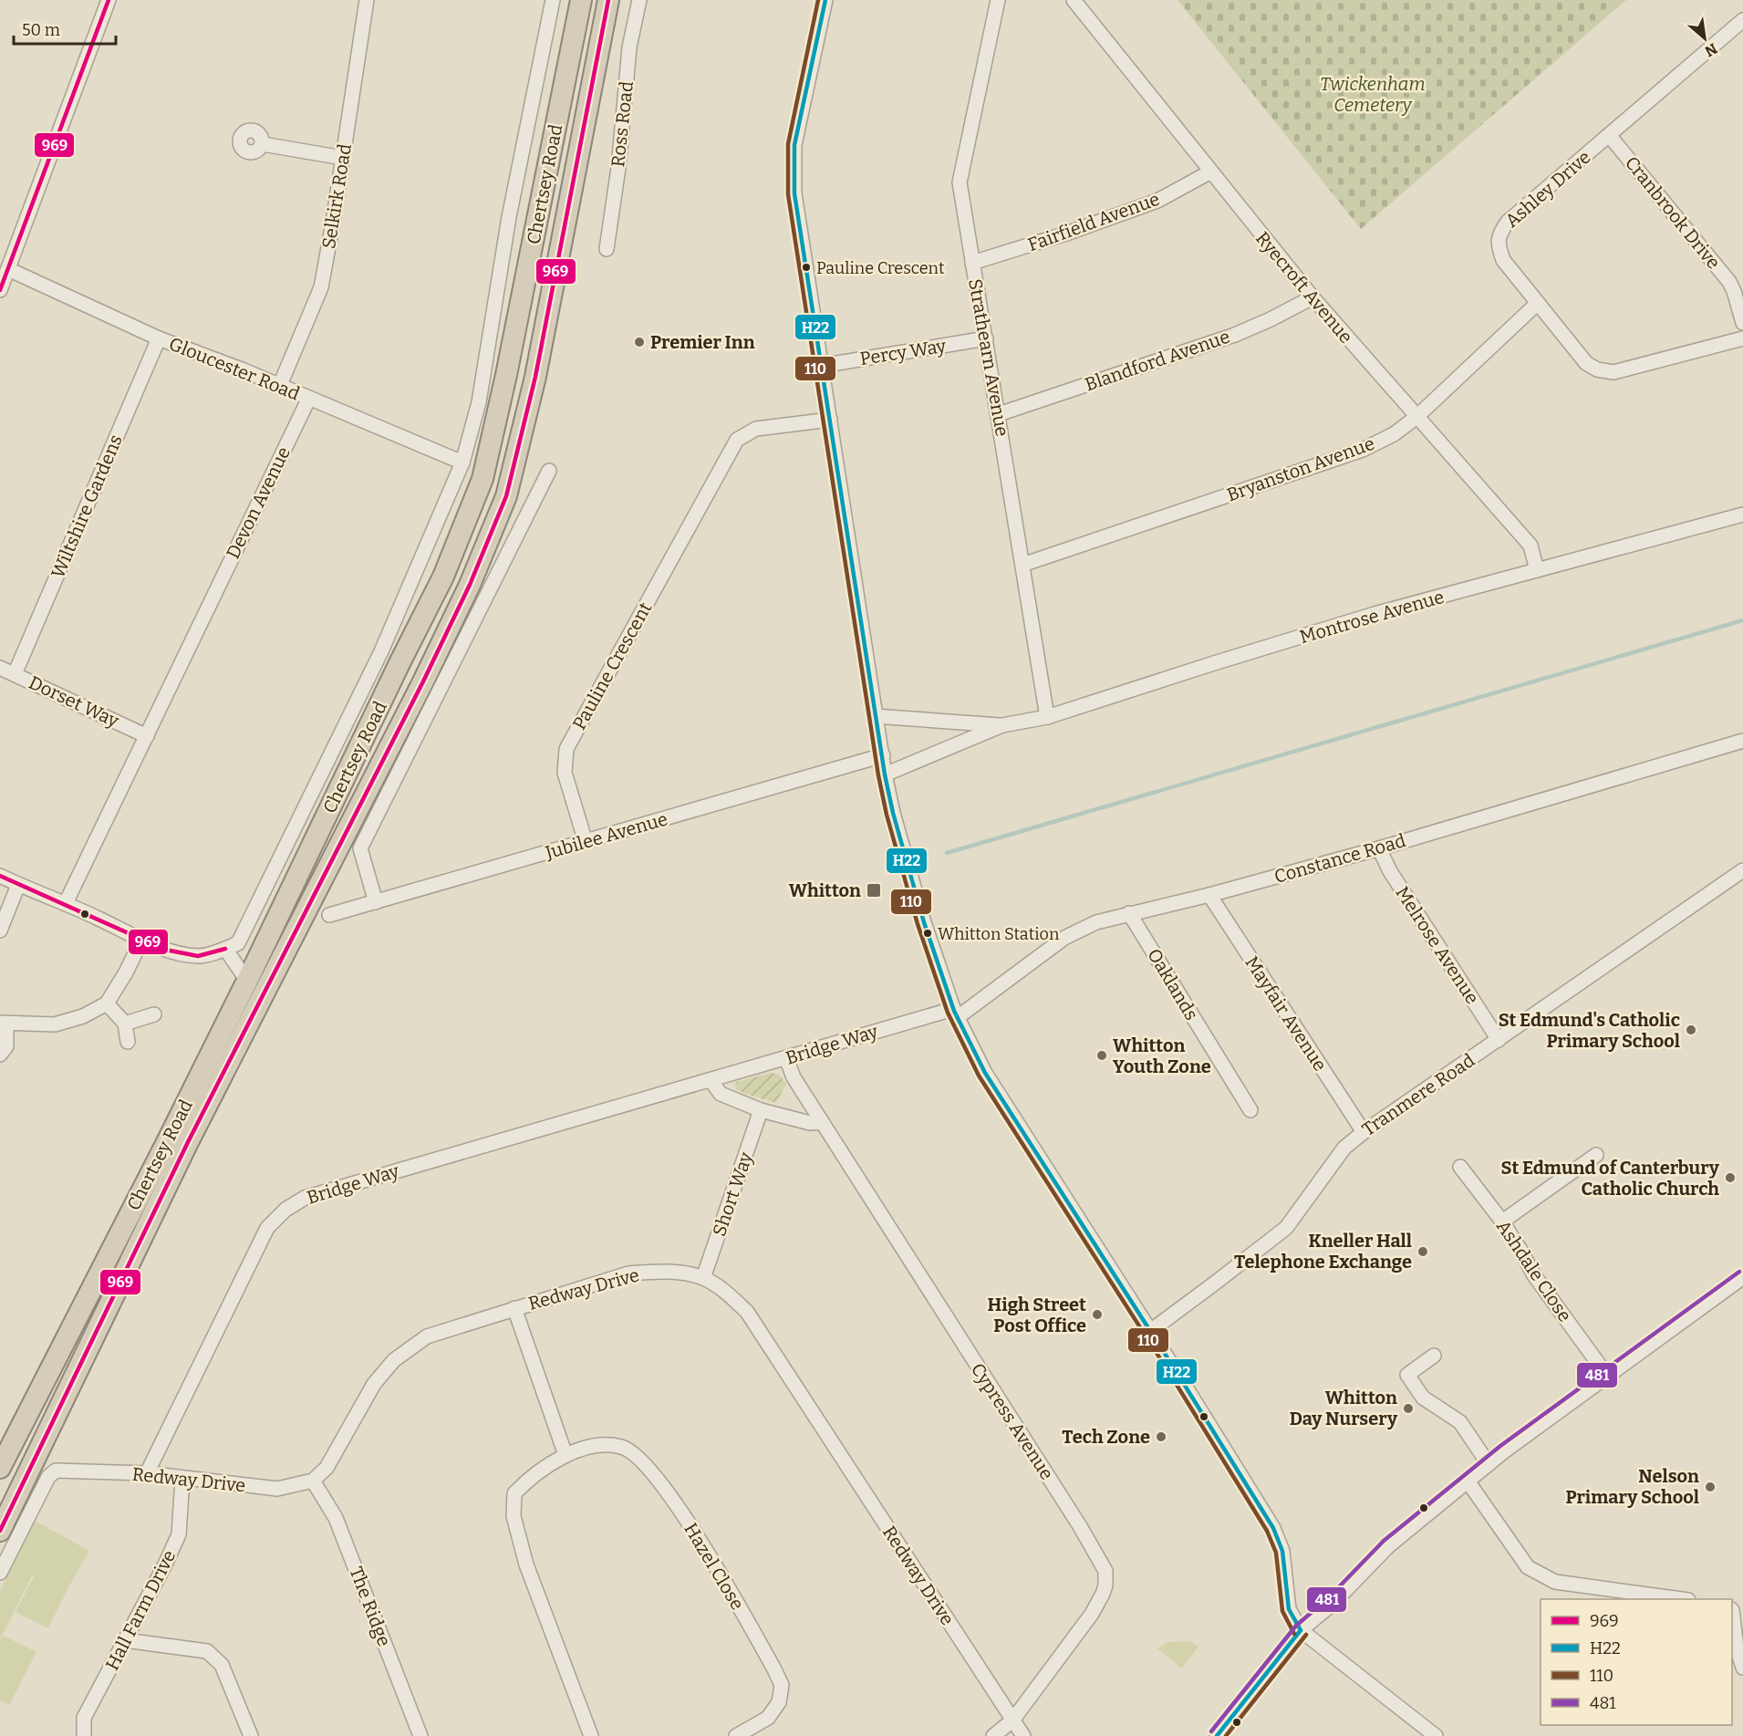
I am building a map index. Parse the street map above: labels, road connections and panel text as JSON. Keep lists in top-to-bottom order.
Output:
{
  "streets": {
    "highway": ["Chertsey Road"],
    "street": [
      "Ross Road",
      "Ashley Drive",
      "Selkirk Road",
      "Cranbrook Drive",
      "Fairfield Avenue",
      "Ryecroft Avenue",
      "Percy Way",
      "Strathearn Avenue",
      "Blandford Avenue",
      "Gloucester Road",
      "Bryanston Avenue",
      "Devon Avenue",
      "Wiltshire Gardens",
      "Montrose Avenue",
      "Pauline Crescent",
      "Dorset Way",
      "Jubilee Avenue",
      "Constance Road",
      "Melrose Avenue",
      "Oaklands",
      "Mayfair Avenue",
      "Bridge Way",
      "Tranmere Road",
      "Short Way",
      "Ashdale Close",
      "Redway Drive",
      "Cypress Avenue",
      "Hazel Close",
      "The Ridge",
      "Hall Farm Drive"
    ]
  },
  "crossings": [
    ["Chertsey Road", "Gloucester Road"],
    ["Ashley Drive", "Cranbrook Drive"],
    ["Ashley Drive", "Bryanston Avenue"],
    ["Selkirk Road", "Gloucester Road"],
    ["Fairfield Avenue", "Ryecroft Avenue"],
    ["Fairfield Avenue", "Strathearn Avenue"],
    ["Ryecroft Avenue", "Blandford Avenue"],
    ["Ryecroft Avenue", "Bryanston Avenue"],
    ["Ryecroft Avenue", "Montrose Avenue"],
    ["Percy Way", "Strathearn Avenue"],
    ["Strathearn Avenue", "Blandford Avenue"],
    ["Strathearn Avenue", "Bryanston Avenue"],
    ["Strathearn Avenue", "Montrose Avenue"],
    ["Gloucester Road", "Devon Avenue"],
    ["Gloucester Road", "Wiltshire Gardens"],
    ["Devon Avenue", "Dorset Way"],
    ["Wiltshire Gardens", "Dorset Way"],
    ["Pauline Crescent", "Jubilee Avenue"],
    ["Constance Road", "Melrose Avenue"],
    ["Constance Road", "Oaklands"],
    ["Constance Road", "Mayfair Avenue"],
    ["Constance Road", "Bridge Way"],
    ["Melrose Avenue", "Tranmere Road"],
    ["Mayfair Avenue", "Tranmere Road"],
    ["Bridge Way", "Redway Drive"],
    ["Bridge Way", "Cypress Avenue"],
    ["Short Way", "Redway Drive"],
    ["Redway Drive", "Cypress Avenue"],
    ["Redway Drive", "The Ridge"],
    ["Redway Drive", "Hall Farm Drive"]
  ],
  "parks": ["Twickenham Cemetery"],
  "places": {
    "other": [
      "Pauline Crescent",
      "Premier Inn",
      "Whitton Station",
      "St Edmund's Catholic Primary School",
      "Whitton Youth Zone",
      "St Edmund of Canterbury Catholic Church",
      "Kneller Hall Telephone Exchange",
      "High Street Post Office",
      "Whitton Day Nursery",
      "Tech Zone",
      "Nelson Primary School"
    ],
    "transit": ["Whitton"]
  },
  "lines": [
    "transit line 969",
    "transit line H22",
    "transit line 110",
    "transit line 481"
  ],
  "legend": [
    "969",
    "H22",
    "110",
    "481"
  ],
  "scale_bar": "50 m",
  "north": "bottom right"
}
